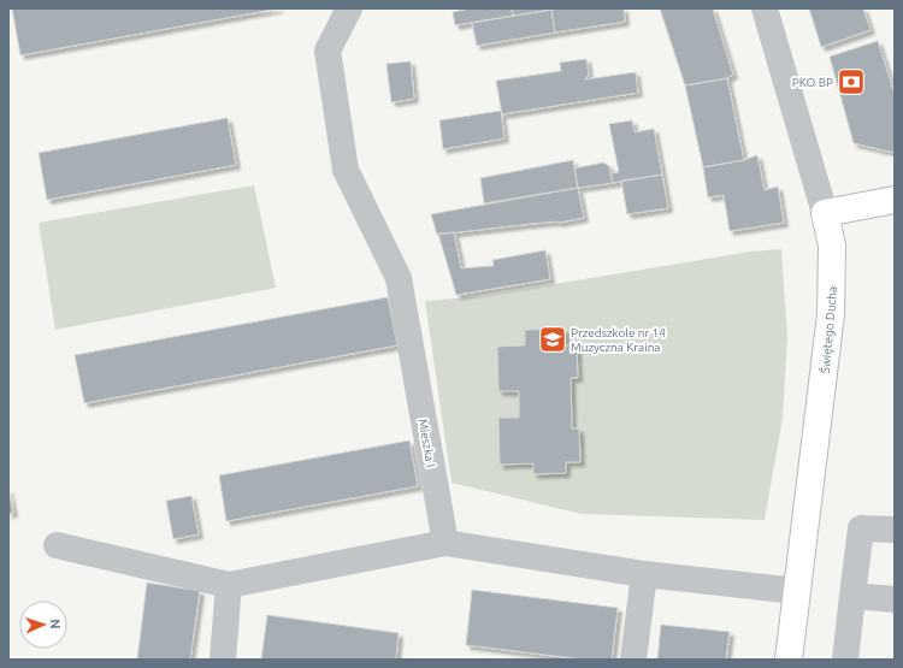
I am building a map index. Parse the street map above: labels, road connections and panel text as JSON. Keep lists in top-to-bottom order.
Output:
{
  "streets": {
    "main road": ["Świętego Ducha"],
    "street": ["Mieszka I"]
  },
  "places": {
    "bank": ["PKO BP"],
    "school or university": ["Przedszkole nr 14 Muzyczna Kraina"]
  },
  "north": "right"
}
